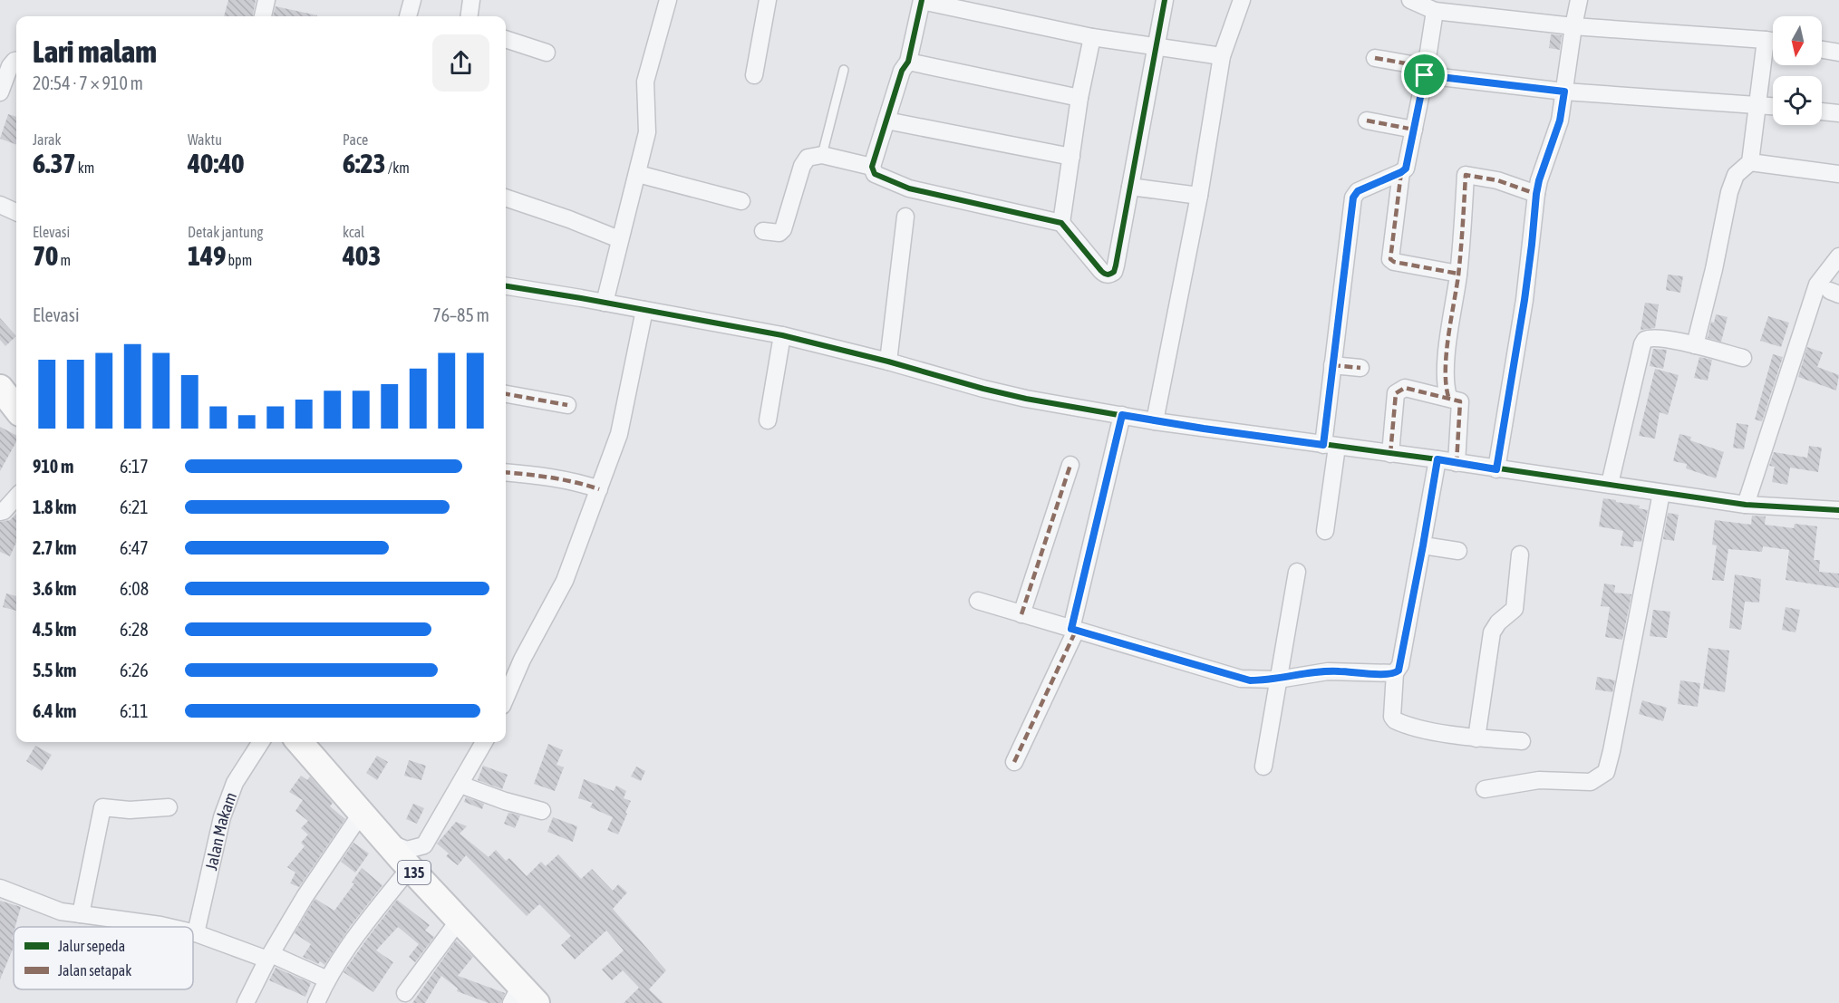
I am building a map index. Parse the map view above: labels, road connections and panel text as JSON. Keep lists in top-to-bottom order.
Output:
{
  "streets": {
    "main road": ["135"],
    "street": ["Jalan Makam"]
  },
  "legend": ["Jalur sepeda", "Jalan setapak"],
  "north": "bottom",
  "page": {
    "heading": ["Lari malam", "20:54 · 7 × 910 m"],
    "stats": [
      ["Jarak", "6.37 km"],
      ["Waktu", "40:40"],
      ["Pace", "6:23 /km"],
      ["Elevasi", "70 m"],
      ["Detak jantung", "149 bpm"],
      ["kcal", "403"]
    ],
    "chart": ["Elevasi", "76–85 m"],
    "list": [
      {
        "name": "910 m",
        "note": "6:17"
      },
      {
        "name": "1.8 km",
        "note": "6:21"
      },
      {
        "name": "2.7 km",
        "note": "6:47"
      },
      {
        "name": "3.6 km",
        "note": "6:08"
      },
      {
        "name": "4.5 km",
        "note": "6:28"
      },
      {
        "name": "5.5 km",
        "note": "6:26"
      },
      {
        "name": "6.4 km",
        "note": "6:11"
      }
    ]
  }
}
